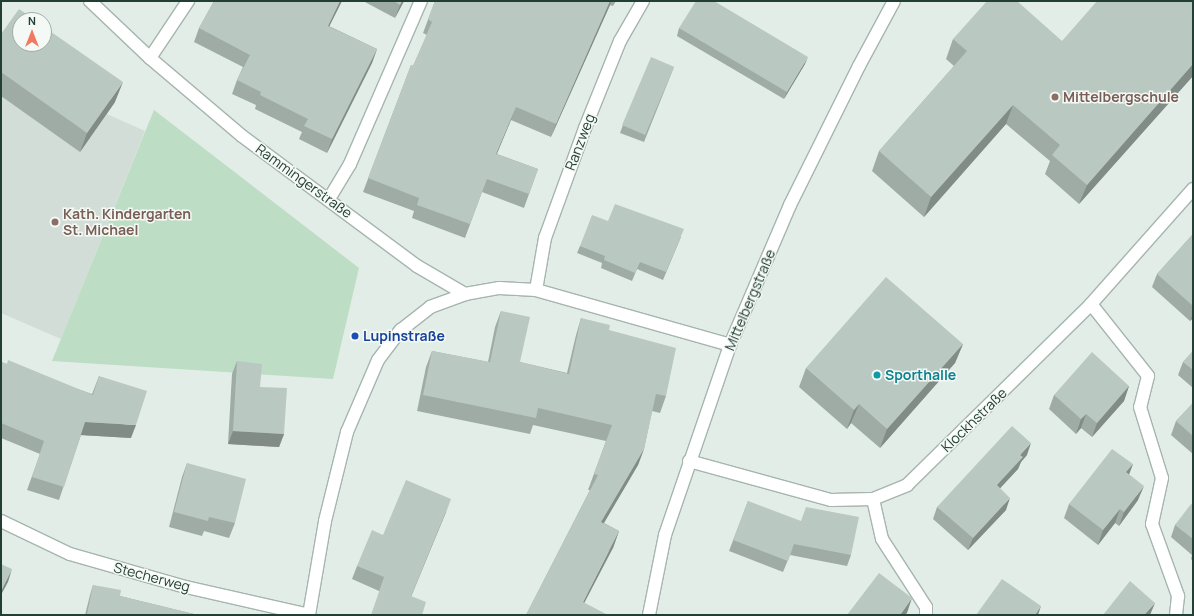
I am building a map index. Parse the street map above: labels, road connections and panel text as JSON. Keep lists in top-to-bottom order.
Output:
{
  "streets": {
    "street": [
      "Ranzweg",
      "Rammingerstraße",
      "Mittelbergstraße",
      "Klockhstraße",
      "Stecherweg"
    ]
  },
  "crossings": [
    ["Mittelbergstraße", "Klockhstraße"]
  ],
  "places": [
    "Mittelbergschule",
    "Kath. Kindergarten St. Michael",
    "Lupinstraße",
    "Sporthalle"
  ],
  "north": "top"
}
